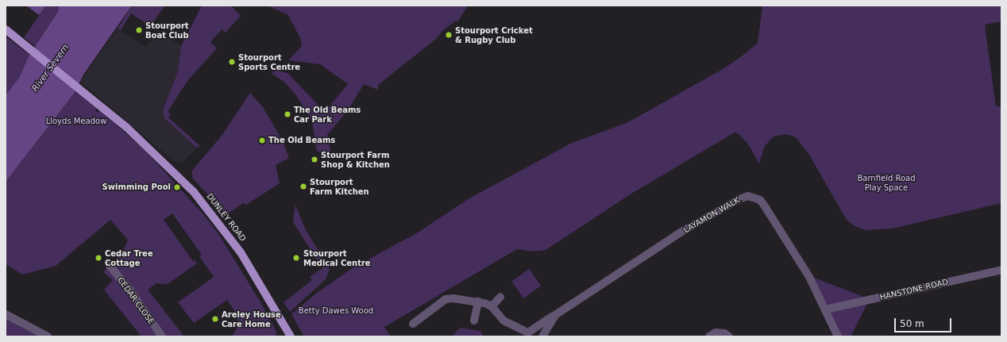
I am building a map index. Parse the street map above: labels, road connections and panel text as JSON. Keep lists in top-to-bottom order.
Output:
{
  "streets": {
    "main road": ["DUNLEY ROAD"],
    "street": ["LAYAMON WALK", "HANSTONE ROAD", "CEDAR CLOSE"]
  },
  "crossings": [
    ["LAYAMON WALK", "HANSTONE ROAD"]
  ],
  "water": ["River Severn"],
  "parks": ["Lloyds Meadow", "Barnfield Road Play Space", "Betty Dawes Wood"],
  "places": [
    "Stourport Boat Club",
    "Stourport Cricket & Rugby Club",
    "Stourport Sports Centre",
    "The Old Beams Car Park",
    "The Old Beams",
    "Stourport Farm Shop & Kitchen",
    "Stourport Farm Kitchen",
    "Swimming Pool",
    "Cedar Tree Cottage",
    "Stourport Medical Centre",
    "Areley House Care Home"
  ],
  "scale_bar": "50 m"
}
